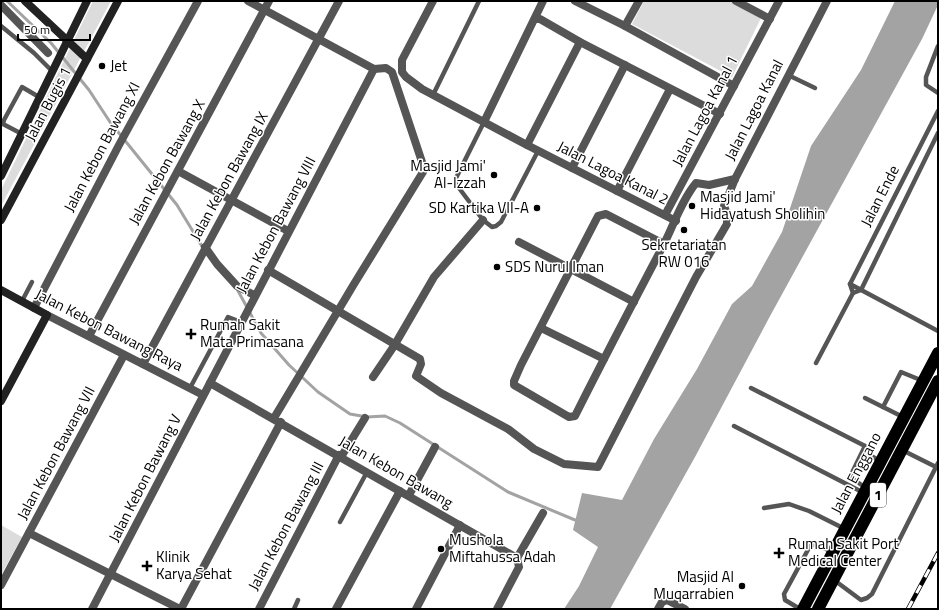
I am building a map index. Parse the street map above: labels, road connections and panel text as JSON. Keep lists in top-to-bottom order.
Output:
{
  "streets": {
    "highway": ["Jalan Enggano", "1"],
    "street": [
      "Jalan Bugis 1",
      "Jalan Lagoa Kanal",
      "Jalan Lagoa Kanal 1",
      "Jalan Kebon Bawang XI",
      "Jalan Kebon Bawang X",
      "Jalan Lagoa Kanal 2",
      "Jalan Kebon Bawang IX",
      "Jalan Kebon Bawang VIII",
      "Jalan Kebon Bawang Raya",
      "Jalan Kebon Bawang VII",
      "Jalan Kebon Bawang",
      "Jalan Kebon Bawang V",
      "Jalan Kebon Bawang III"
    ],
    "lane": ["Jalan Ende"]
  },
  "crossings": [
    ["Jalan Lagoa Kanal", "Jalan Lagoa Kanal 2"],
    ["Jalan Lagoa Kanal 1", "Jalan Lagoa Kanal 2"],
    ["Jalan Kebon Bawang XI", "Jalan Kebon Bawang Raya"],
    ["Jalan Kebon Bawang X", "Jalan Kebon Bawang Raya"],
    ["Jalan Kebon Bawang IX", "Jalan Kebon Bawang Raya"],
    ["Jalan Kebon Bawang VIII", "Jalan Kebon Bawang Raya"],
    ["Jalan Kebon Bawang VIII", "Jalan Kebon Bawang"],
    ["Jalan Kebon Bawang VIII", "Jalan Kebon Bawang V"],
    ["Jalan Kebon Bawang Raya", "Jalan Kebon Bawang VII"],
    ["Jalan Kebon Bawang Raya", "Jalan Kebon Bawang V"],
    ["Jalan Kebon Bawang", "Jalan Kebon Bawang III"]
  ],
  "places": {
    "other": [
      "Jet",
      "Masjid Jami' Al-Izzah",
      "Masjid Jami' Hidayatush Sholihin",
      "SD Kartika VII-A",
      "Sekretariatan RW 016",
      "SDS Nurul Iman",
      "Mushola Miftahussa Adah",
      "Masjid Al Muqarrabien"
    ],
    "health": ["Rumah Sakit Mata Primasana", "Rumah Sakit Port Medical Center", "Klinik Karya Sehat"]
  },
  "scale_bar": "50 m"
}
